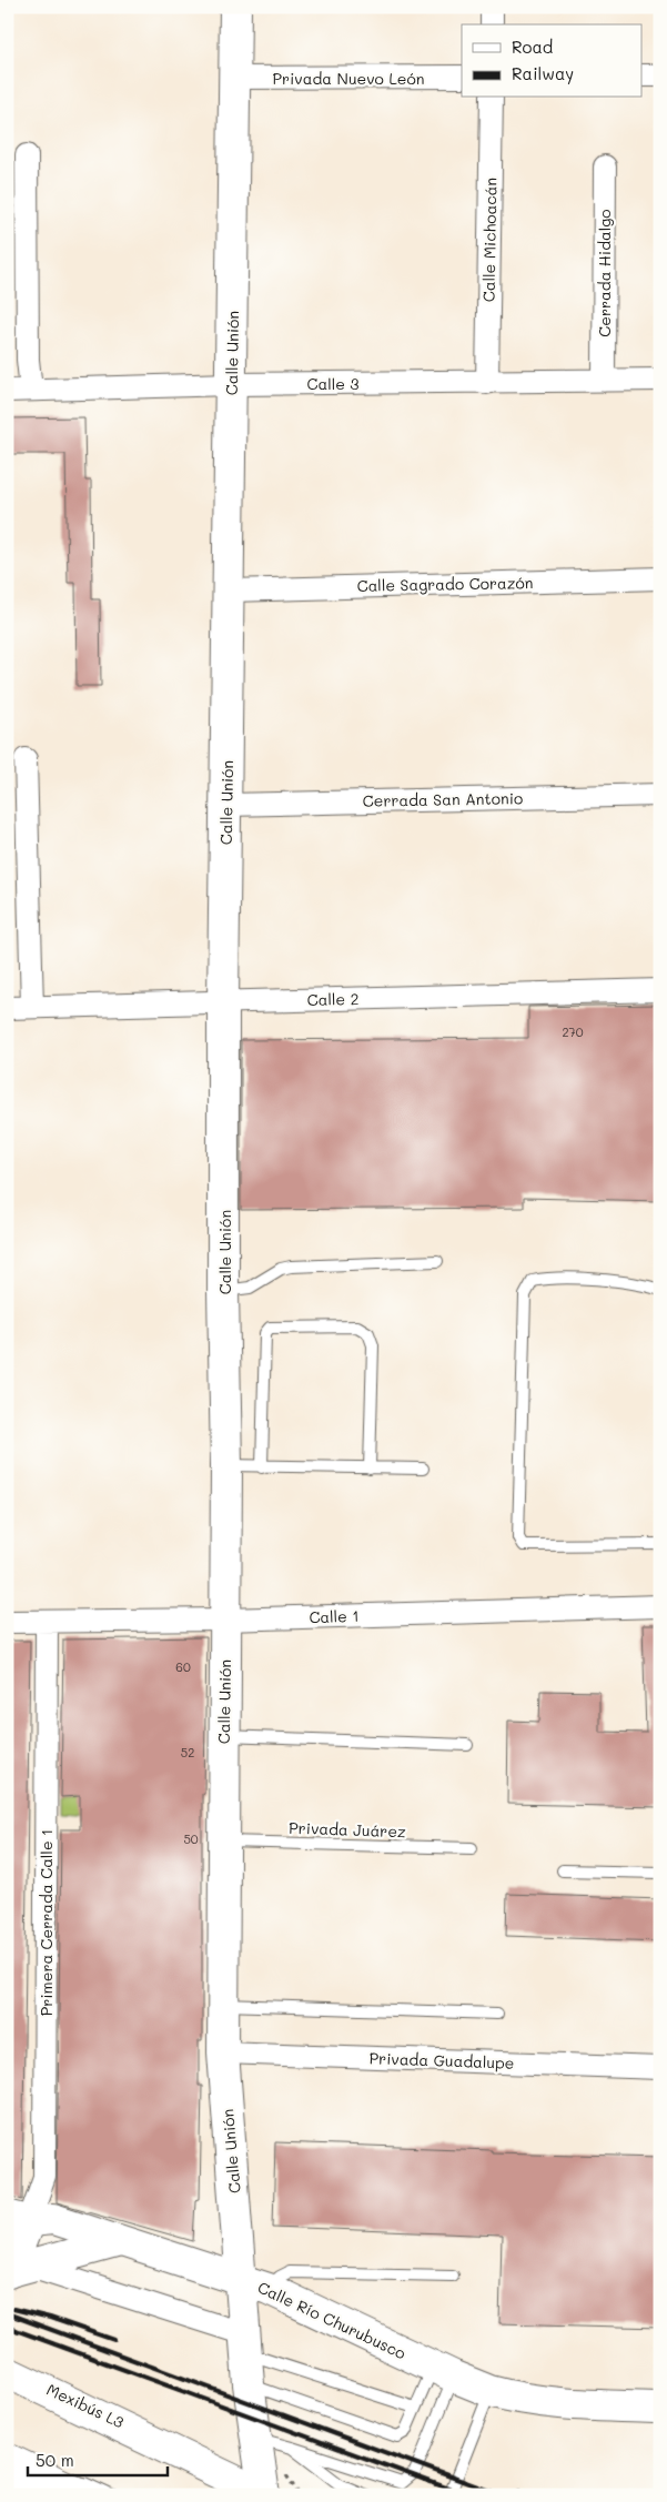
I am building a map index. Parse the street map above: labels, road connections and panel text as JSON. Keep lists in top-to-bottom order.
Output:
{
  "streets": {
    "street": [
      "Privada Nuevo León",
      "Calle Michoacán",
      "Cerrada Hidalgo",
      "Calle Unión",
      "Calle 3",
      "Calle Sagrado Corazón",
      "Cerrada San Antonio",
      "Calle 2",
      "Calle 1",
      "Primera Cerrada Calle 1",
      "Privada Guadalupe",
      "Calle Río Churubusco"
    ],
    "lane": ["Privada Juárez", "Mexibús L3"]
  },
  "crossings": [
    ["Privada Nuevo León", "Calle Unión"],
    ["Calle Michoacán", "Calle 3"],
    ["Cerrada Hidalgo", "Calle 3"],
    ["Calle Unión", "Calle 3"],
    ["Calle Unión", "Calle Sagrado Corazón"],
    ["Calle Unión", "Cerrada San Antonio"],
    ["Calle Unión", "Calle 2"],
    ["Calle Unión", "Calle 1"],
    ["Calle Unión", "Privada Juárez"],
    ["Calle Unión", "Privada Guadalupe"],
    ["Calle Unión", "Calle Río Churubusco"],
    ["Calle 1", "Primera Cerrada Calle 1"],
    ["Primera Cerrada Calle 1", "Calle Río Churubusco"]
  ],
  "house_numbers": [
    "270",
    "60",
    "52",
    "50"
  ],
  "legend": ["Road", "Railway"],
  "scale_bar": "50 m"
}
